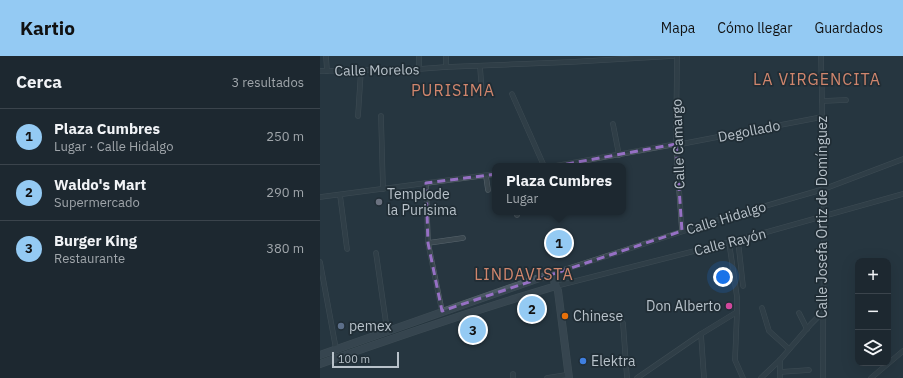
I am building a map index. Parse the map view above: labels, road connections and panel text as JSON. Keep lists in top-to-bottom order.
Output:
{
  "streets": {
    "street": [
      "Calle Morelos",
      "Degollado",
      "Calle Camargo",
      "Calle Josefa Ortiz de Domínguez",
      "Calle Hidalgo",
      "Calle Rayón"
    ]
  },
  "crossings": [
    ["Degollado", "Calle Camargo"],
    ["Degollado", "Calle Josefa Ortiz de Domínguez"],
    ["Calle Camargo", "Calle Hidalgo"],
    ["Calle Josefa Ortiz de Domínguez", "Calle Hidalgo"],
    ["Calle Josefa Ortiz de Domínguez", "Calle Rayón"]
  ],
  "districts": ["LA VIRGENCITA", "PURISIMA", "LINDAVISTA"],
  "places": [
    "Templode la Purisima",
    "Don Alberto",
    "Chinese",
    "pemex",
    "Elektra"
  ],
  "scale_bar": "100 m",
  "page": {
    "header": "Kartio",
    "nav": ["Mapa", "Cómo llegar", "Guardados"],
    "heading": ["Cerca", "3 resultados"],
    "list": [
      {
        "mark": "1",
        "name": "Plaza Cumbres",
        "note": "Lugar · Calle Hidalgo",
        "value": "250 m"
      },
      {
        "mark": "2",
        "name": "Waldo's Mart",
        "note": "Supermercado",
        "value": "290 m"
      },
      {
        "mark": "3",
        "name": "Burger King",
        "note": "Restaurante",
        "value": "380 m"
      }
    ],
    "popup": ["Plaza Cumbres", "Lugar"],
    "pins": ["1", "2", "3"],
    "map_buttons": ["+", "−"],
    "scale": "100 m"
  }
}
